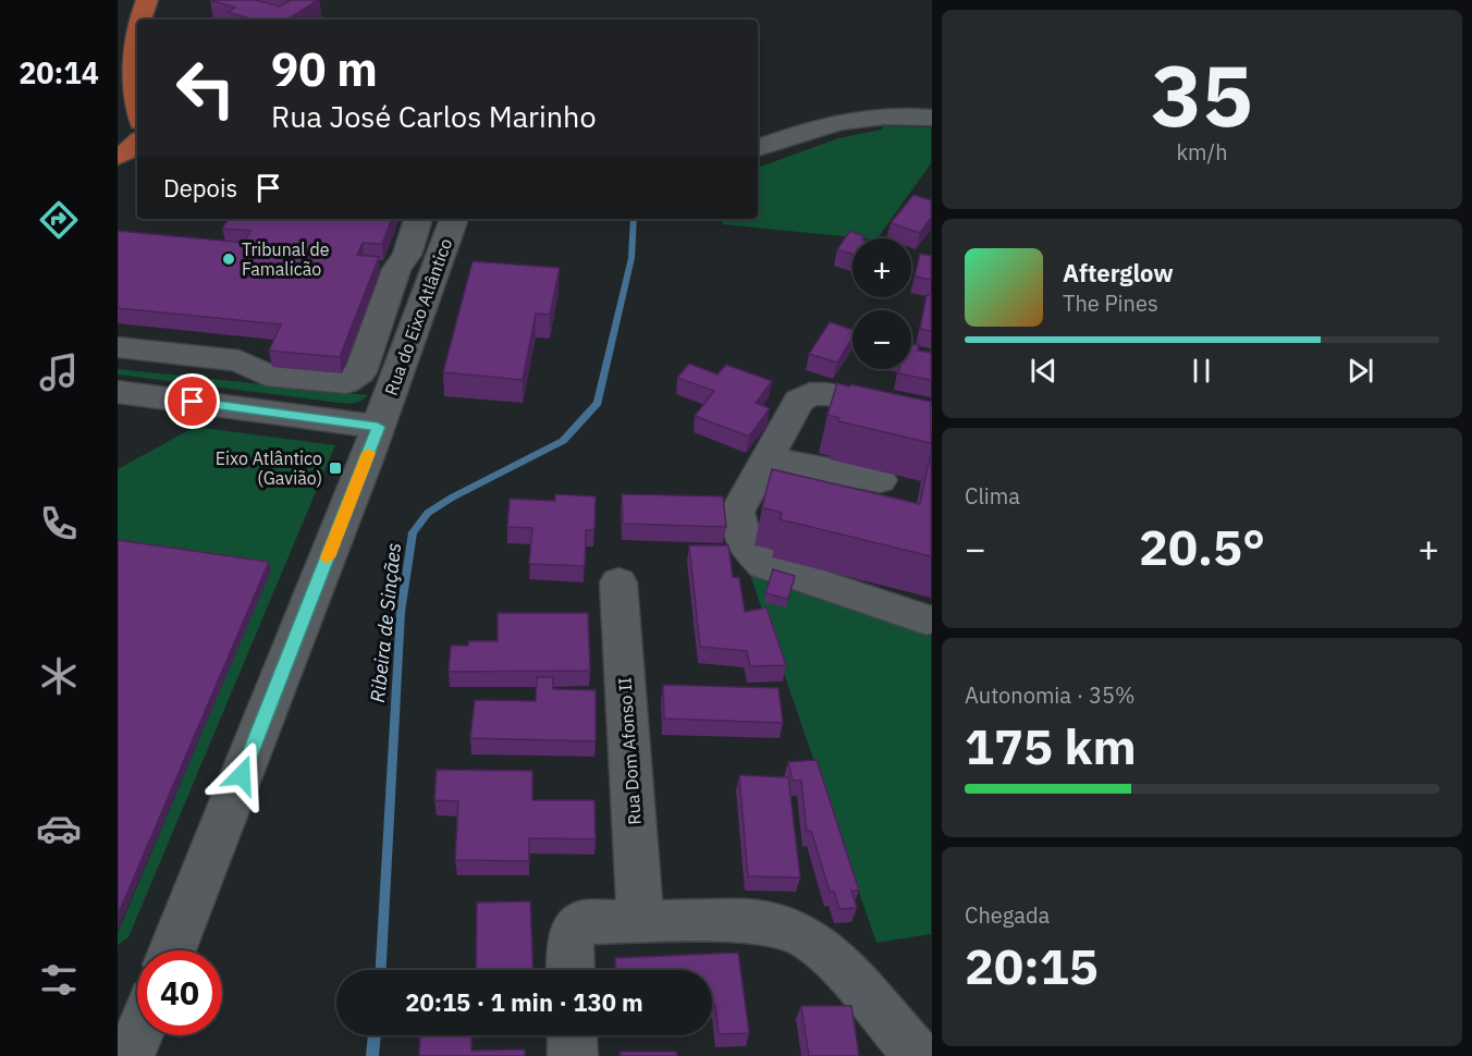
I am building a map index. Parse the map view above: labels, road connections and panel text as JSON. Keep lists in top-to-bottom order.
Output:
{
  "streets": {
    "street": ["Rua do Eixo Atlântico", "Rua Dom Afonso II"]
  },
  "water": ["Ribeira de Sinçães"],
  "places": {
    "other": ["Tribunal de Famalicão"],
    "transit": ["Eixo Atlântico (Gavião)"]
  },
  "page": {
    "tabs": "20:14",
    "tile": [
      ["35", "km/h"],
      "Clima",
      ["Autonomia · 35%", "175 km"],
      ["Chegada", "20:15"]
    ],
    "turn": ["90 m", "Rua José Carlos Marinho"],
    "then": "Depois",
    "map_buttons": ["+", "−"],
    "song": ["Afterglow", "The Pines"],
    "heat": ["−", "20.5°", "+"],
    "limit": "40",
    "trip": "20:15 · 1 min · 130 m"
  }
}
